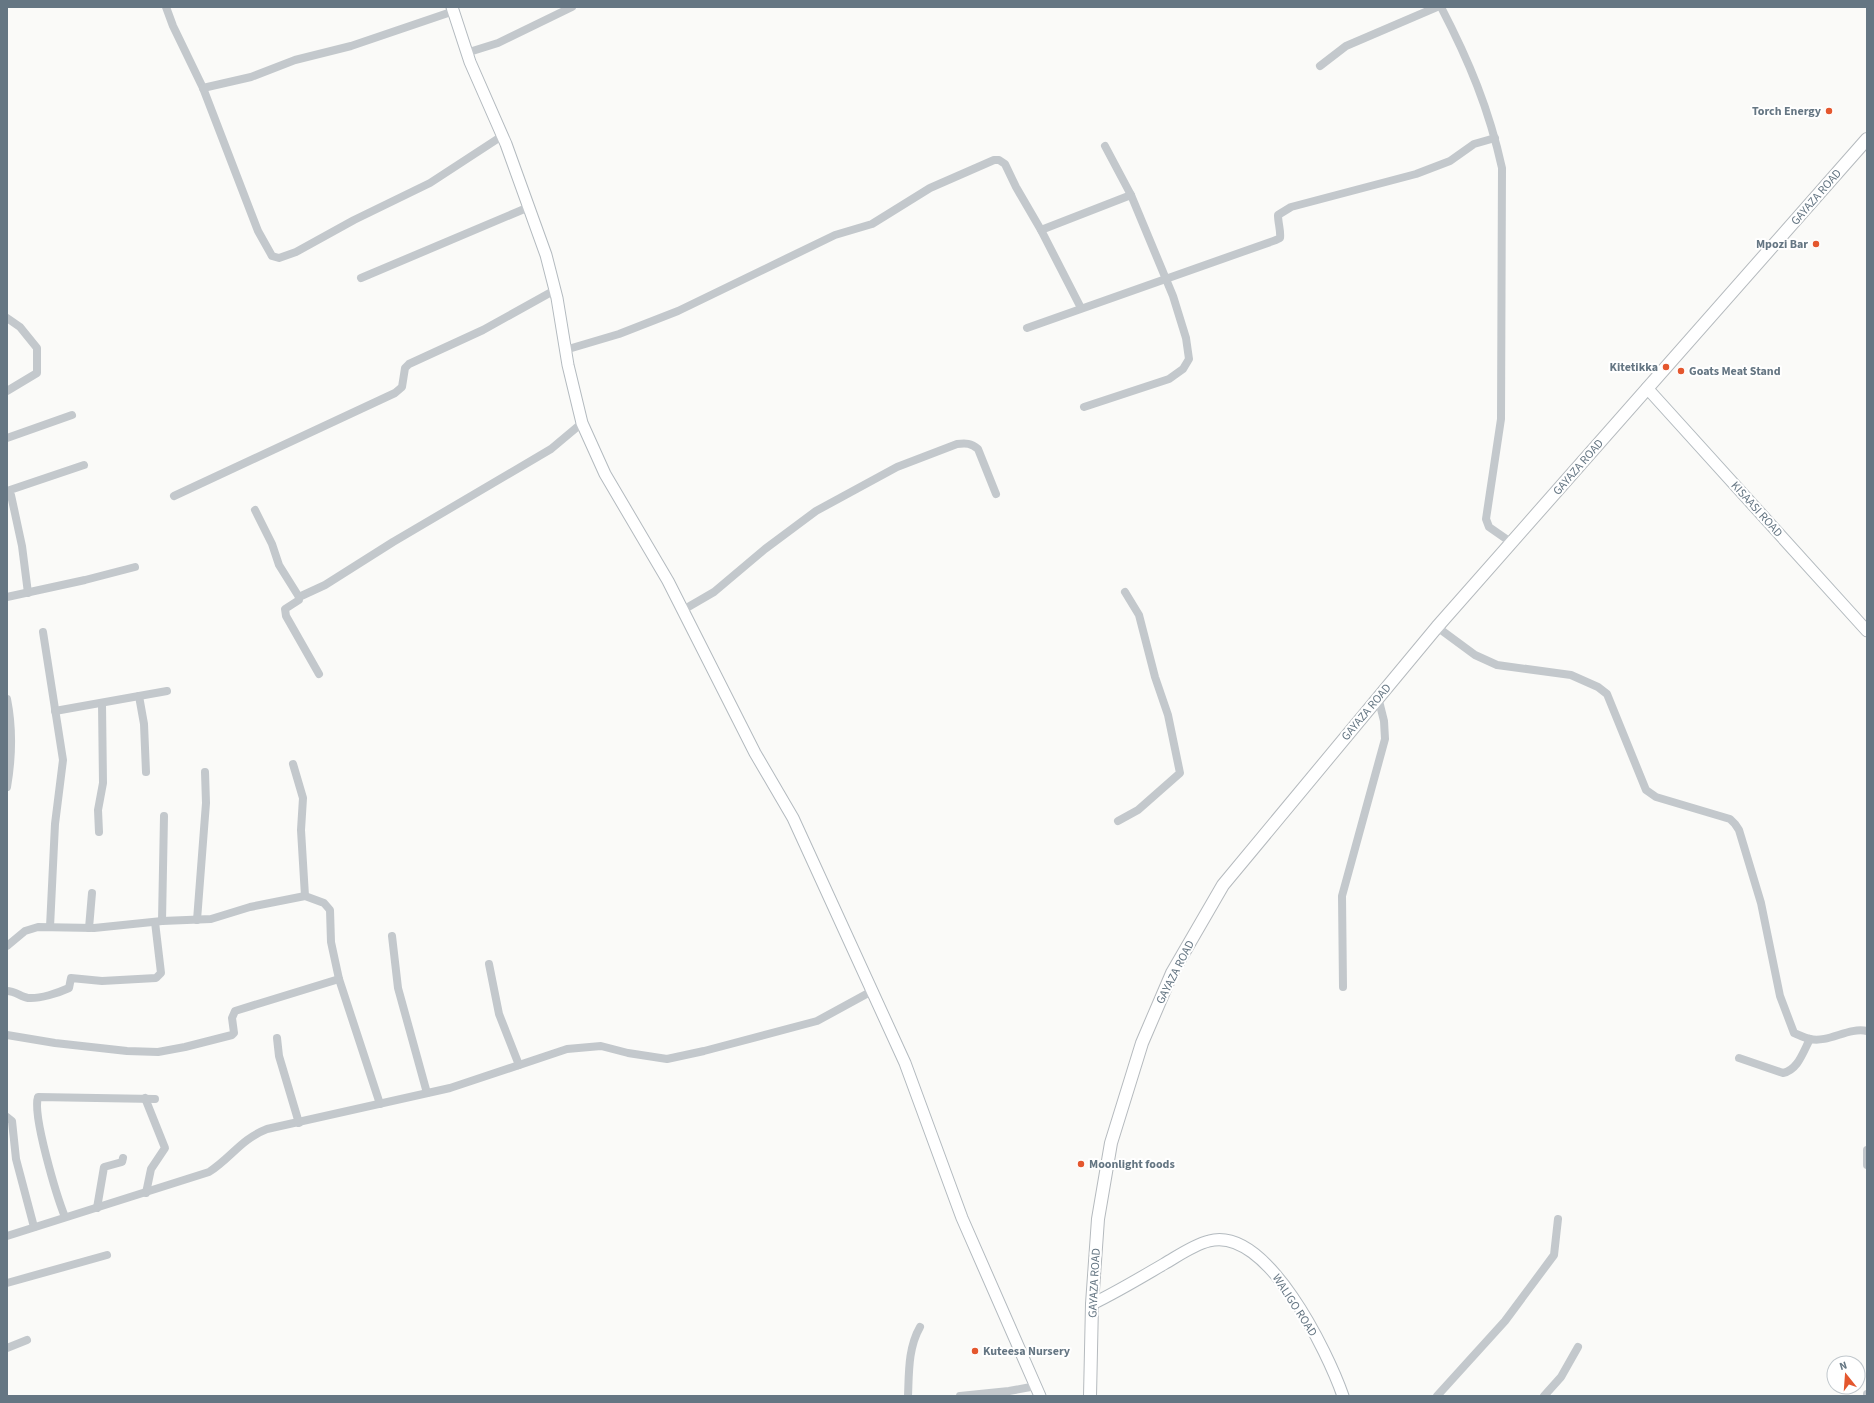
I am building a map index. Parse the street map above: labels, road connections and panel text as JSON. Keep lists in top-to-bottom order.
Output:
{
  "streets": {
    "main road": ["GAYAZA ROAD"],
    "street": ["KISAASI ROAD", "WALIGO ROAD"]
  },
  "crossings": [
    ["GAYAZA ROAD", "KISAASI ROAD"],
    ["GAYAZA ROAD", "WALIGO ROAD"]
  ],
  "places": [
    "Torch Energy",
    "Mpozi Bar",
    "Kitetikka",
    "Goats Meat Stand",
    "Moonlight foods",
    "Kuteesa Nursery"
  ],
  "north": "top"
}
